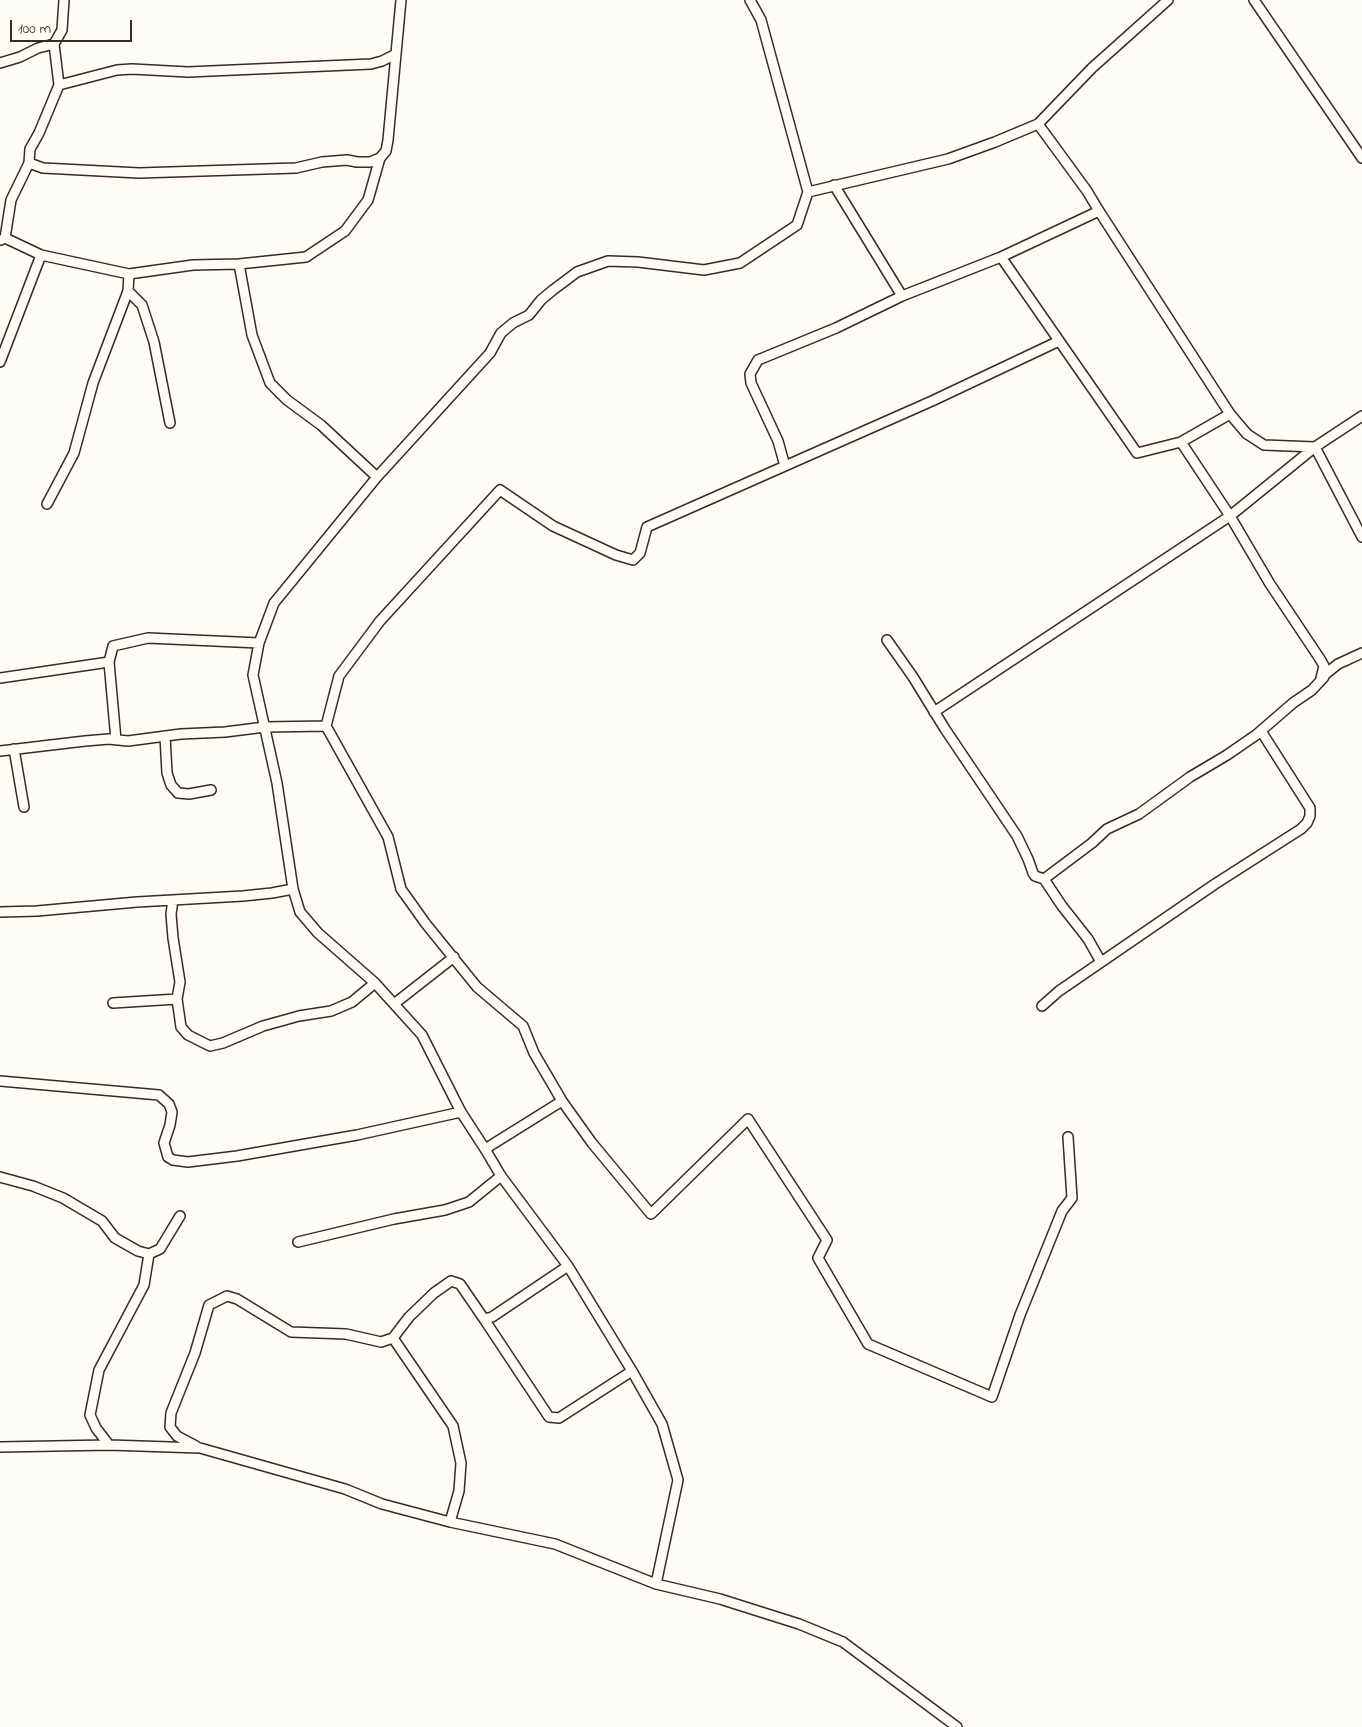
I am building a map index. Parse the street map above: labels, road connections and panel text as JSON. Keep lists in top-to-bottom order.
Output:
{
  "scale_bar": "100 m"
}
